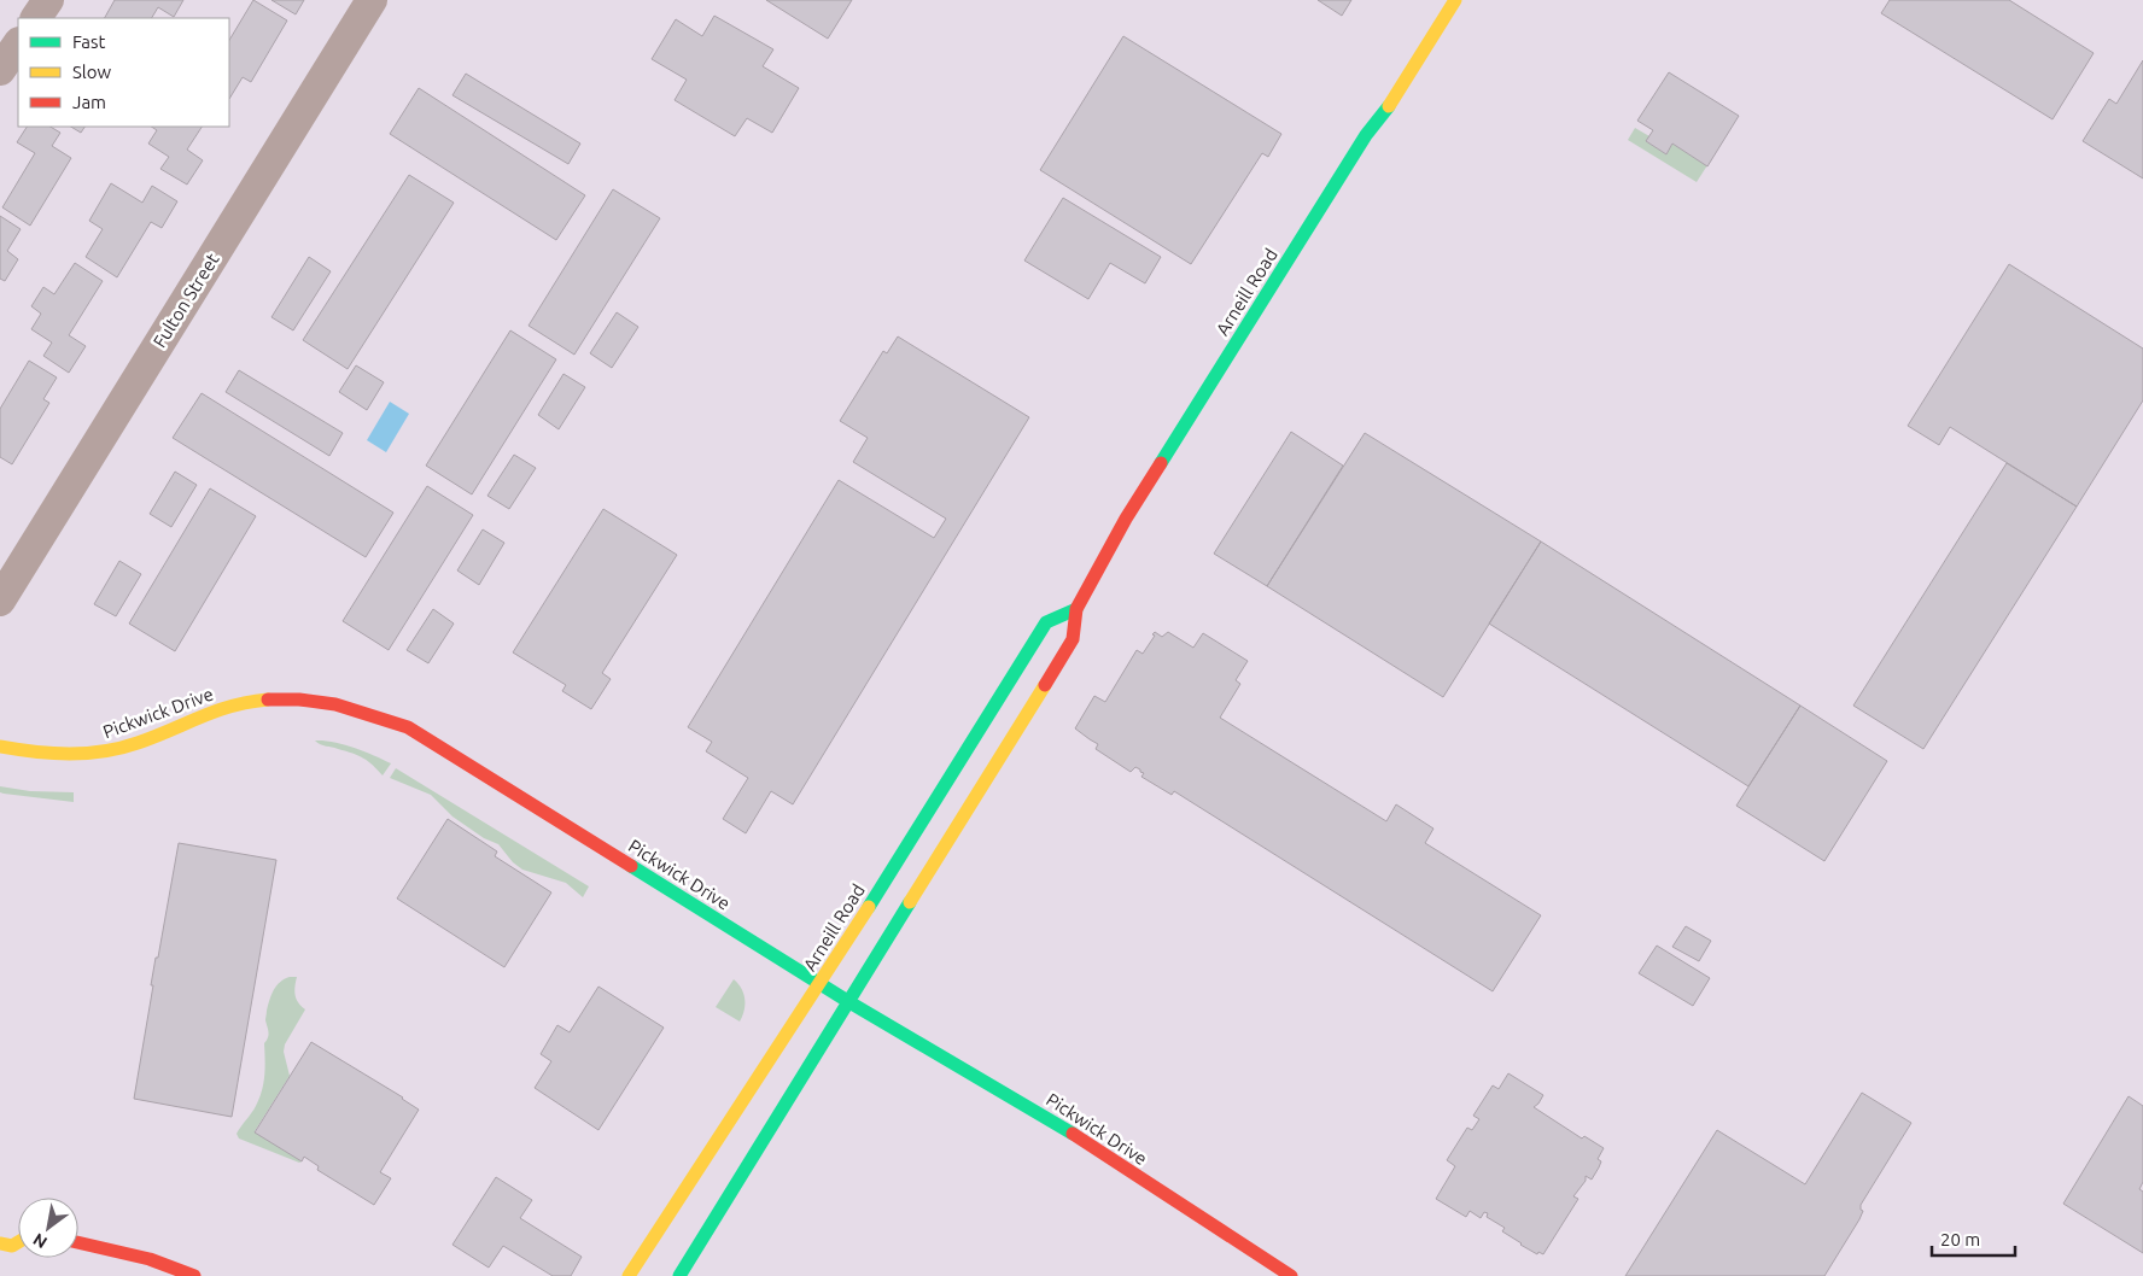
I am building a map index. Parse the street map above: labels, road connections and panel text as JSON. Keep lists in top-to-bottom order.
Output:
{
  "streets": {
    "main road": ["Arneill Road", "Pickwick Drive"],
    "street": ["Fulton Street"]
  },
  "crossings": [
    ["Arneill Road", "Pickwick Drive"]
  ],
  "legend": ["Fast", "Slow", "Jam"],
  "scale_bar": "20 m",
  "north": "bottom left"
}
